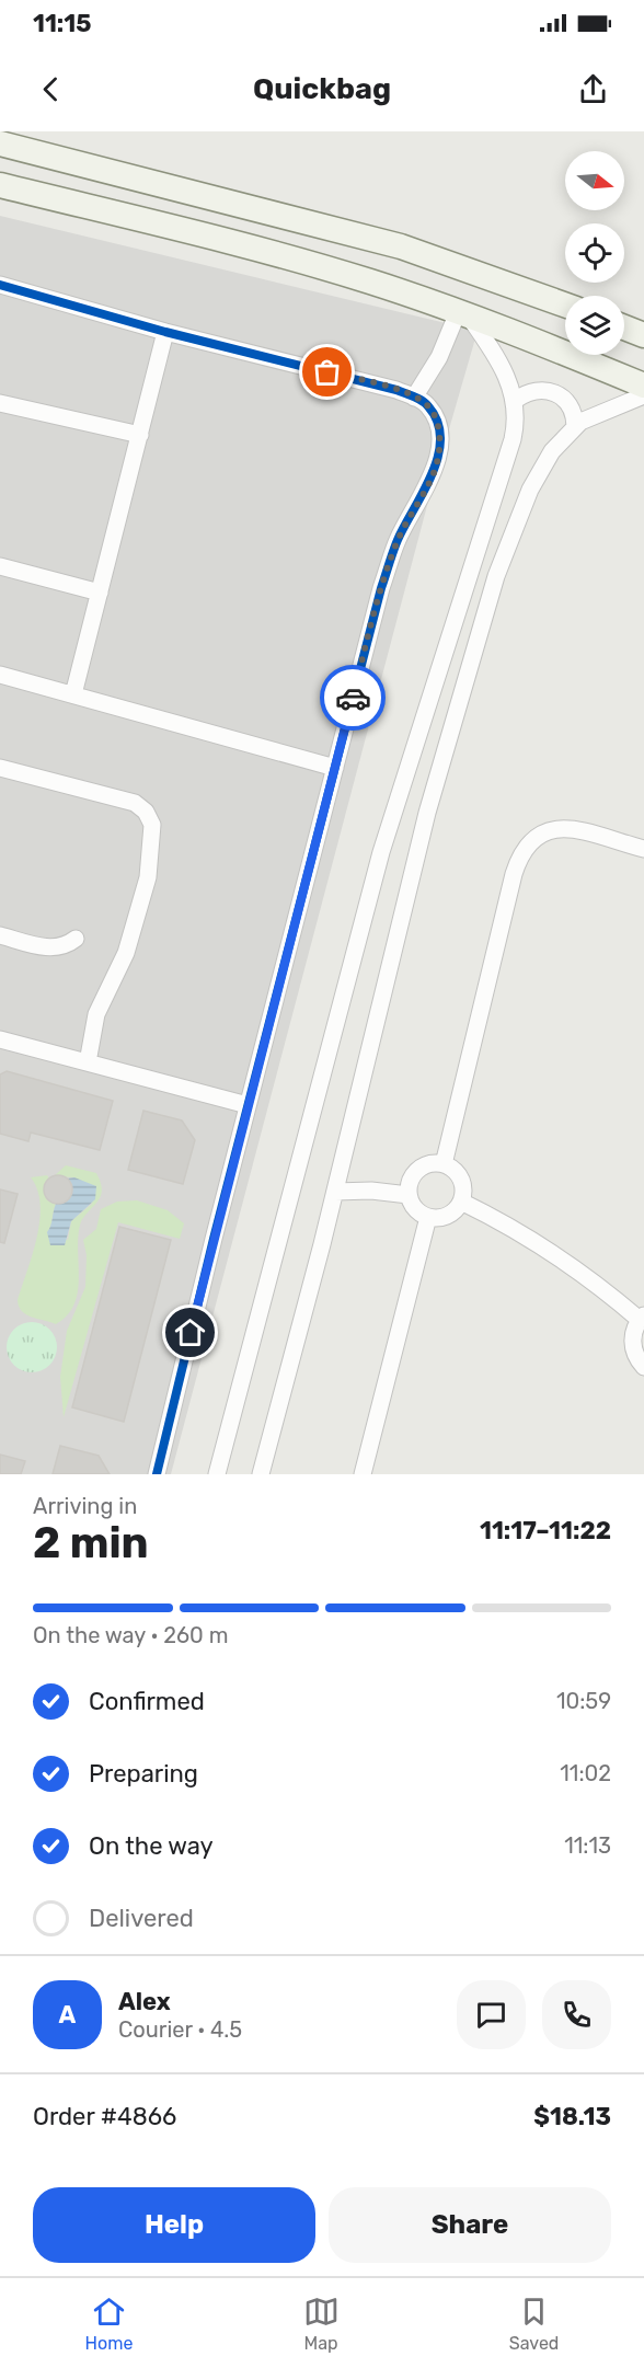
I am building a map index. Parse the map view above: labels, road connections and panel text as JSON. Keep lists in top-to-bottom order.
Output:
{
  "north": "right",
  "page": {
    "status": "11:15",
    "header": "Quickbag",
    "heading": ["2 min", "Arriving in", "11:17–11:22"],
    "panel": [
      "Alex",
      "Courier · 4.5",
      "Order #4866",
      "$18.13"
    ],
    "bar": "On the way · 260 m",
    "list": [
      ["Confirmed", "10:59"],
      ["Preparing", "11:02"],
      ["On the way", "11:13"],
      "Delivered"
    ],
    "round": "A",
    "buttons": ["Help", "Share"],
    "tabs": ["Home", "Map", "Saved"]
  }
}
